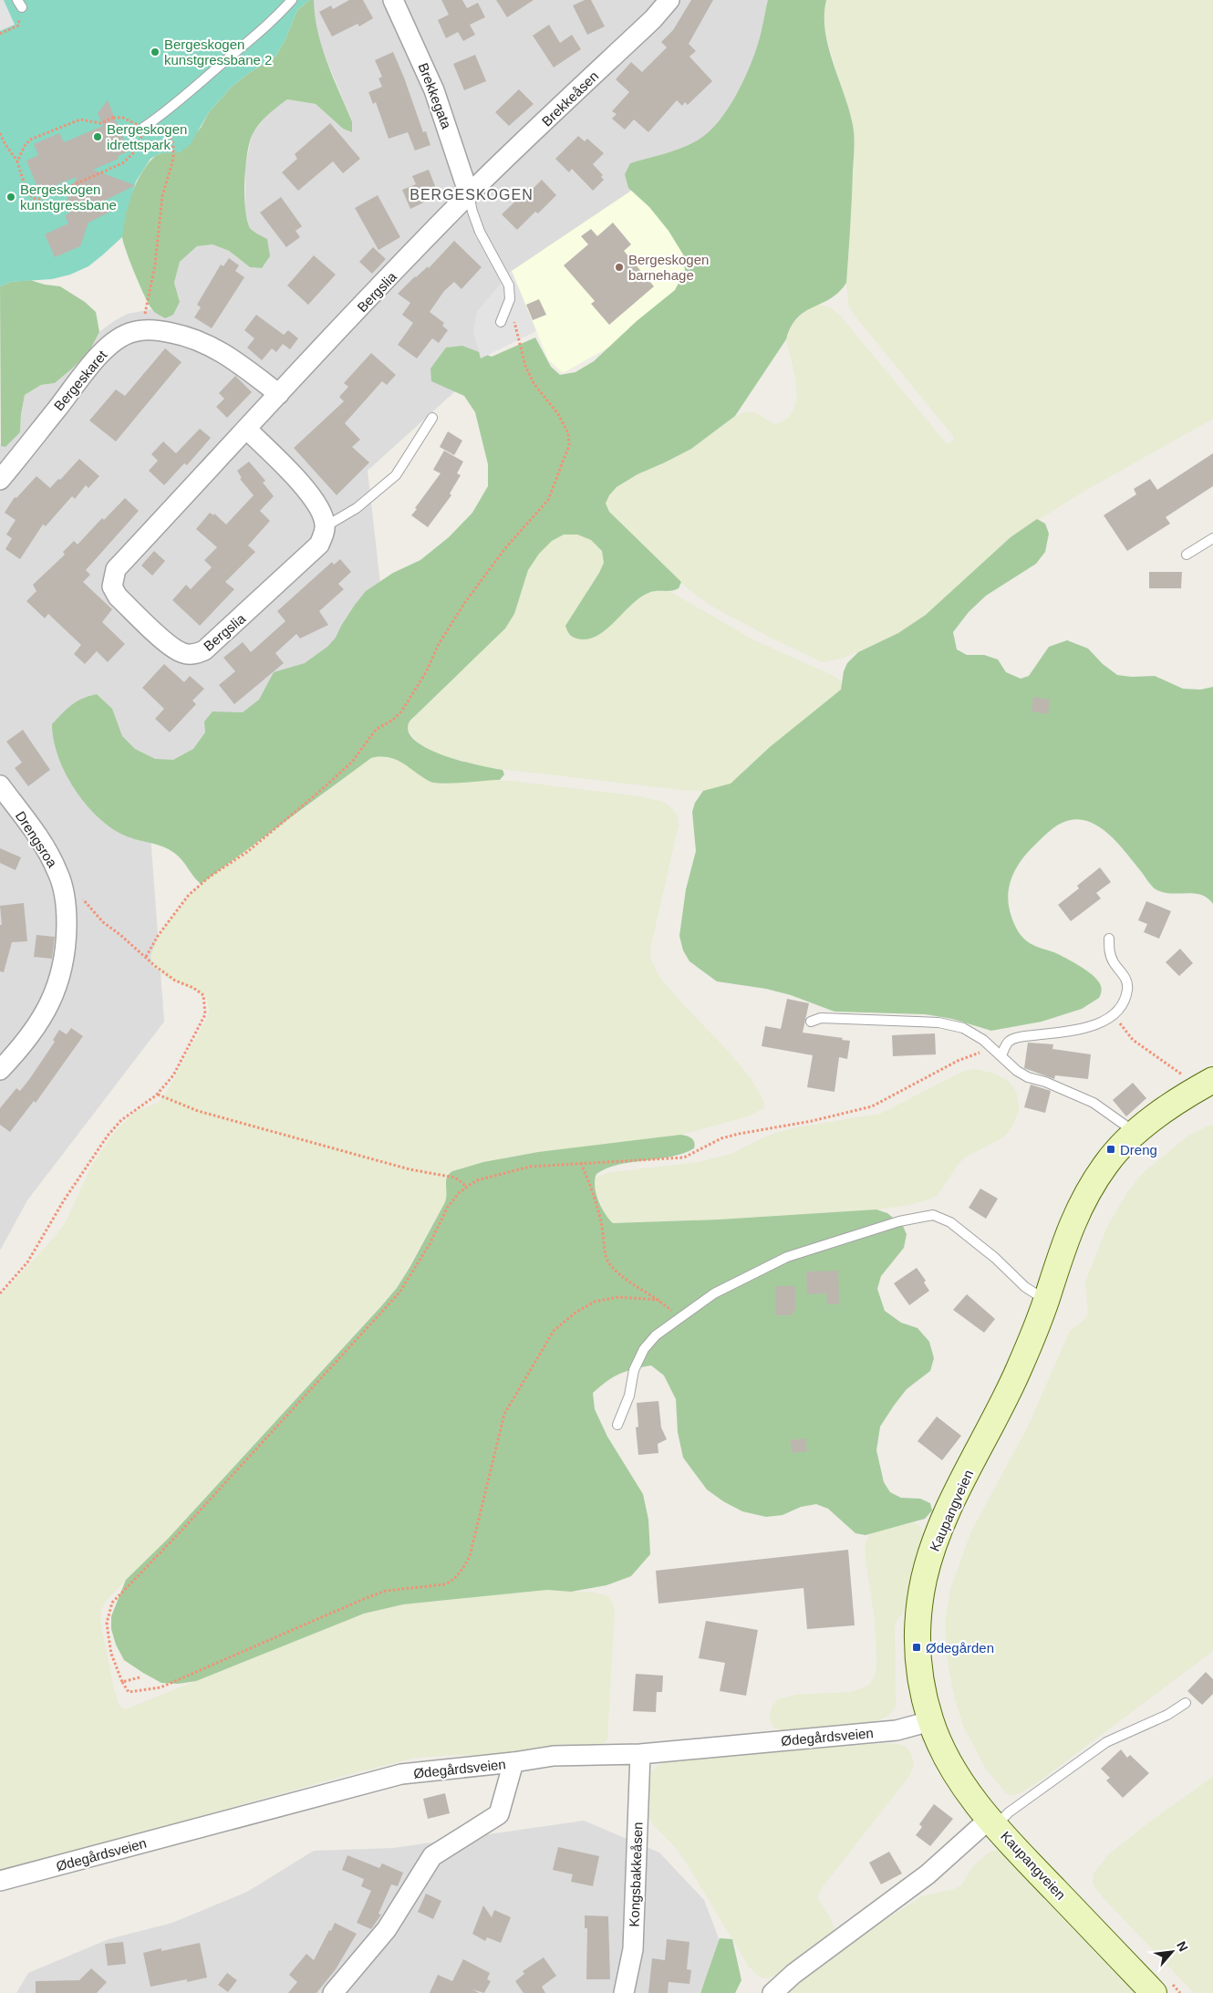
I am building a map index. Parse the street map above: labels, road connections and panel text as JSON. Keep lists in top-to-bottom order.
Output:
{
  "streets": {
    "main road": ["Kaupangveien"],
    "street": [
      "Brekkegata",
      "Brekkeåsen",
      "Bergslia",
      "Bergeskaret",
      "Drengsroa",
      "Ødegårdsveien",
      "Kongsbakkeåsen"
    ]
  },
  "crossings": [
    ["Brekkegata", "Brekkeåsen"],
    ["Brekkegata", "Bergslia"],
    ["Brekkeåsen", "Bergslia"],
    ["Bergslia", "Bergeskaret"],
    ["Kaupangveien", "Ødegårdsveien"],
    ["Ødegårdsveien", "Kongsbakkeåsen"]
  ],
  "districts": ["BERGESKOGEN"],
  "places": {
    "other": [
      "Bergeskogen kunstgressbane 2",
      "Bergeskogen idrettspark",
      "Bergeskogen kunstgressbane",
      "Bergeskogen barnehage"
    ],
    "transit": ["Dreng", "Ødegården"]
  },
  "north": "top right"
}
